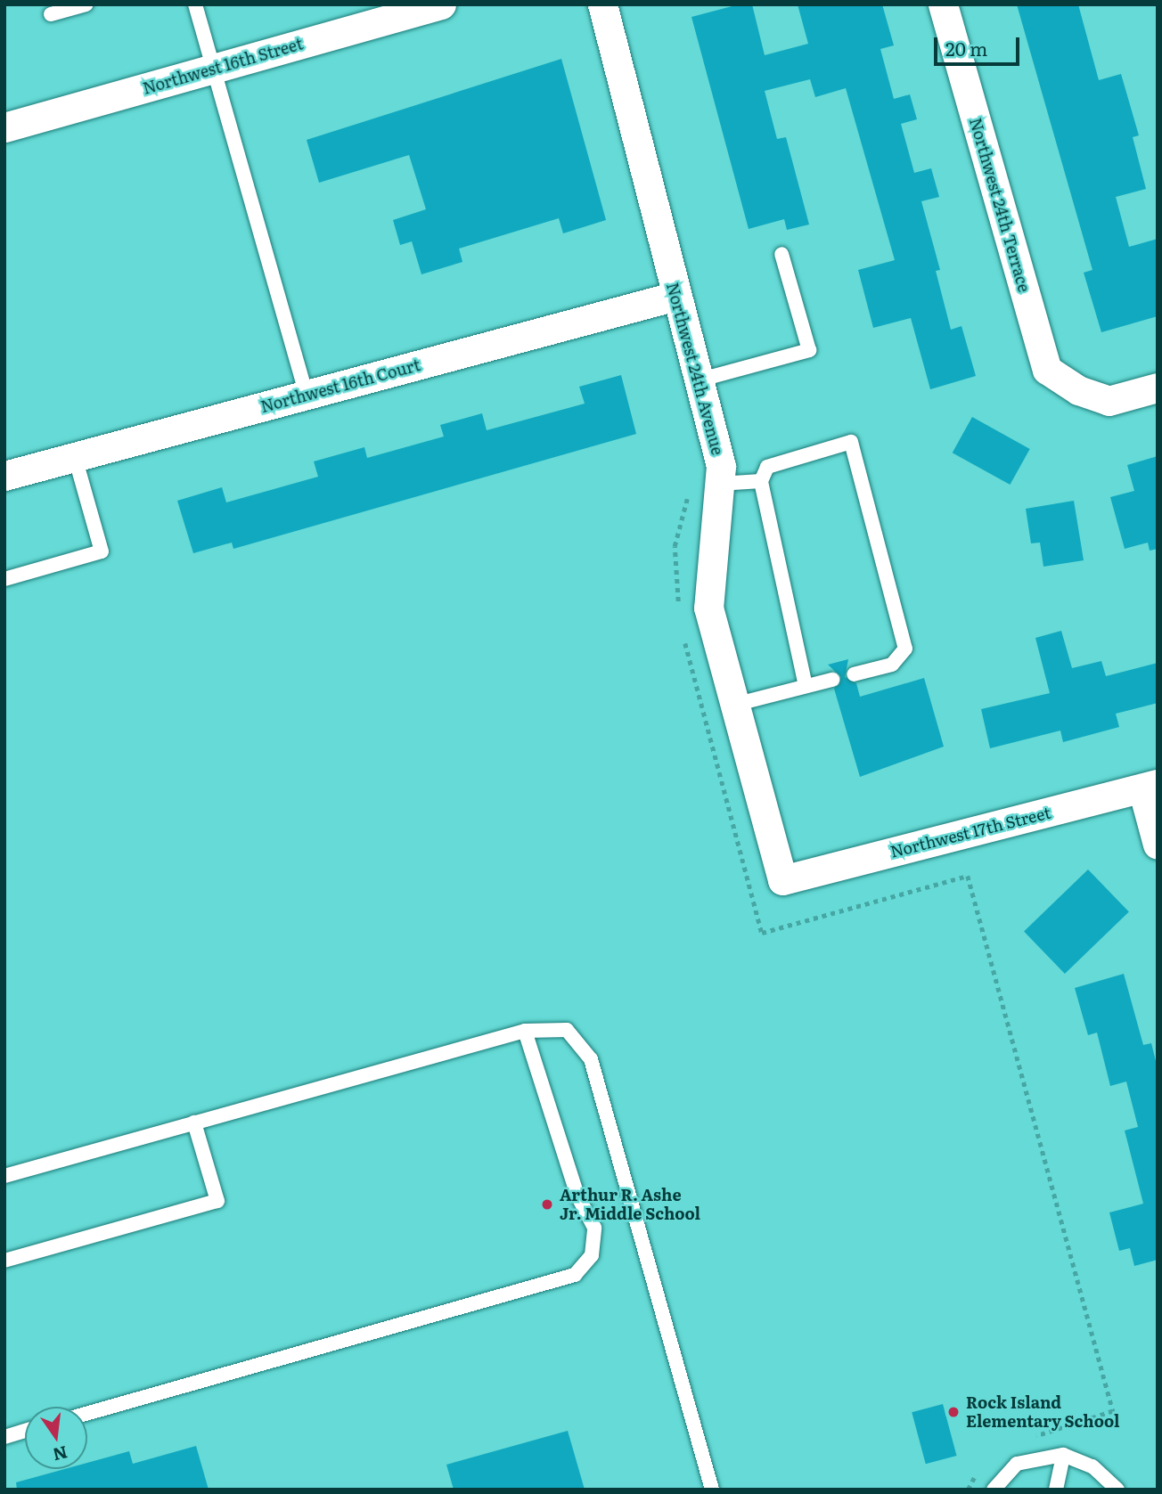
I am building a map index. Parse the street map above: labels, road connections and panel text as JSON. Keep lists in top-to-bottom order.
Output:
{
  "streets": {
    "street": [
      "Northwest 16th Street",
      "Northwest 24th Terrace",
      "Northwest 24th Avenue",
      "Northwest 16th Court",
      "Northwest 17th Street"
    ]
  },
  "crossings": [
    ["Northwest 24th Avenue", "Northwest 16th Court"],
    ["Northwest 24th Avenue", "Northwest 17th Street"]
  ],
  "places": ["Arthur R. Ashe Jr. Middle School", "Rock Island Elementary School"],
  "scale_bar": "20 m",
  "north": "bottom"
}
